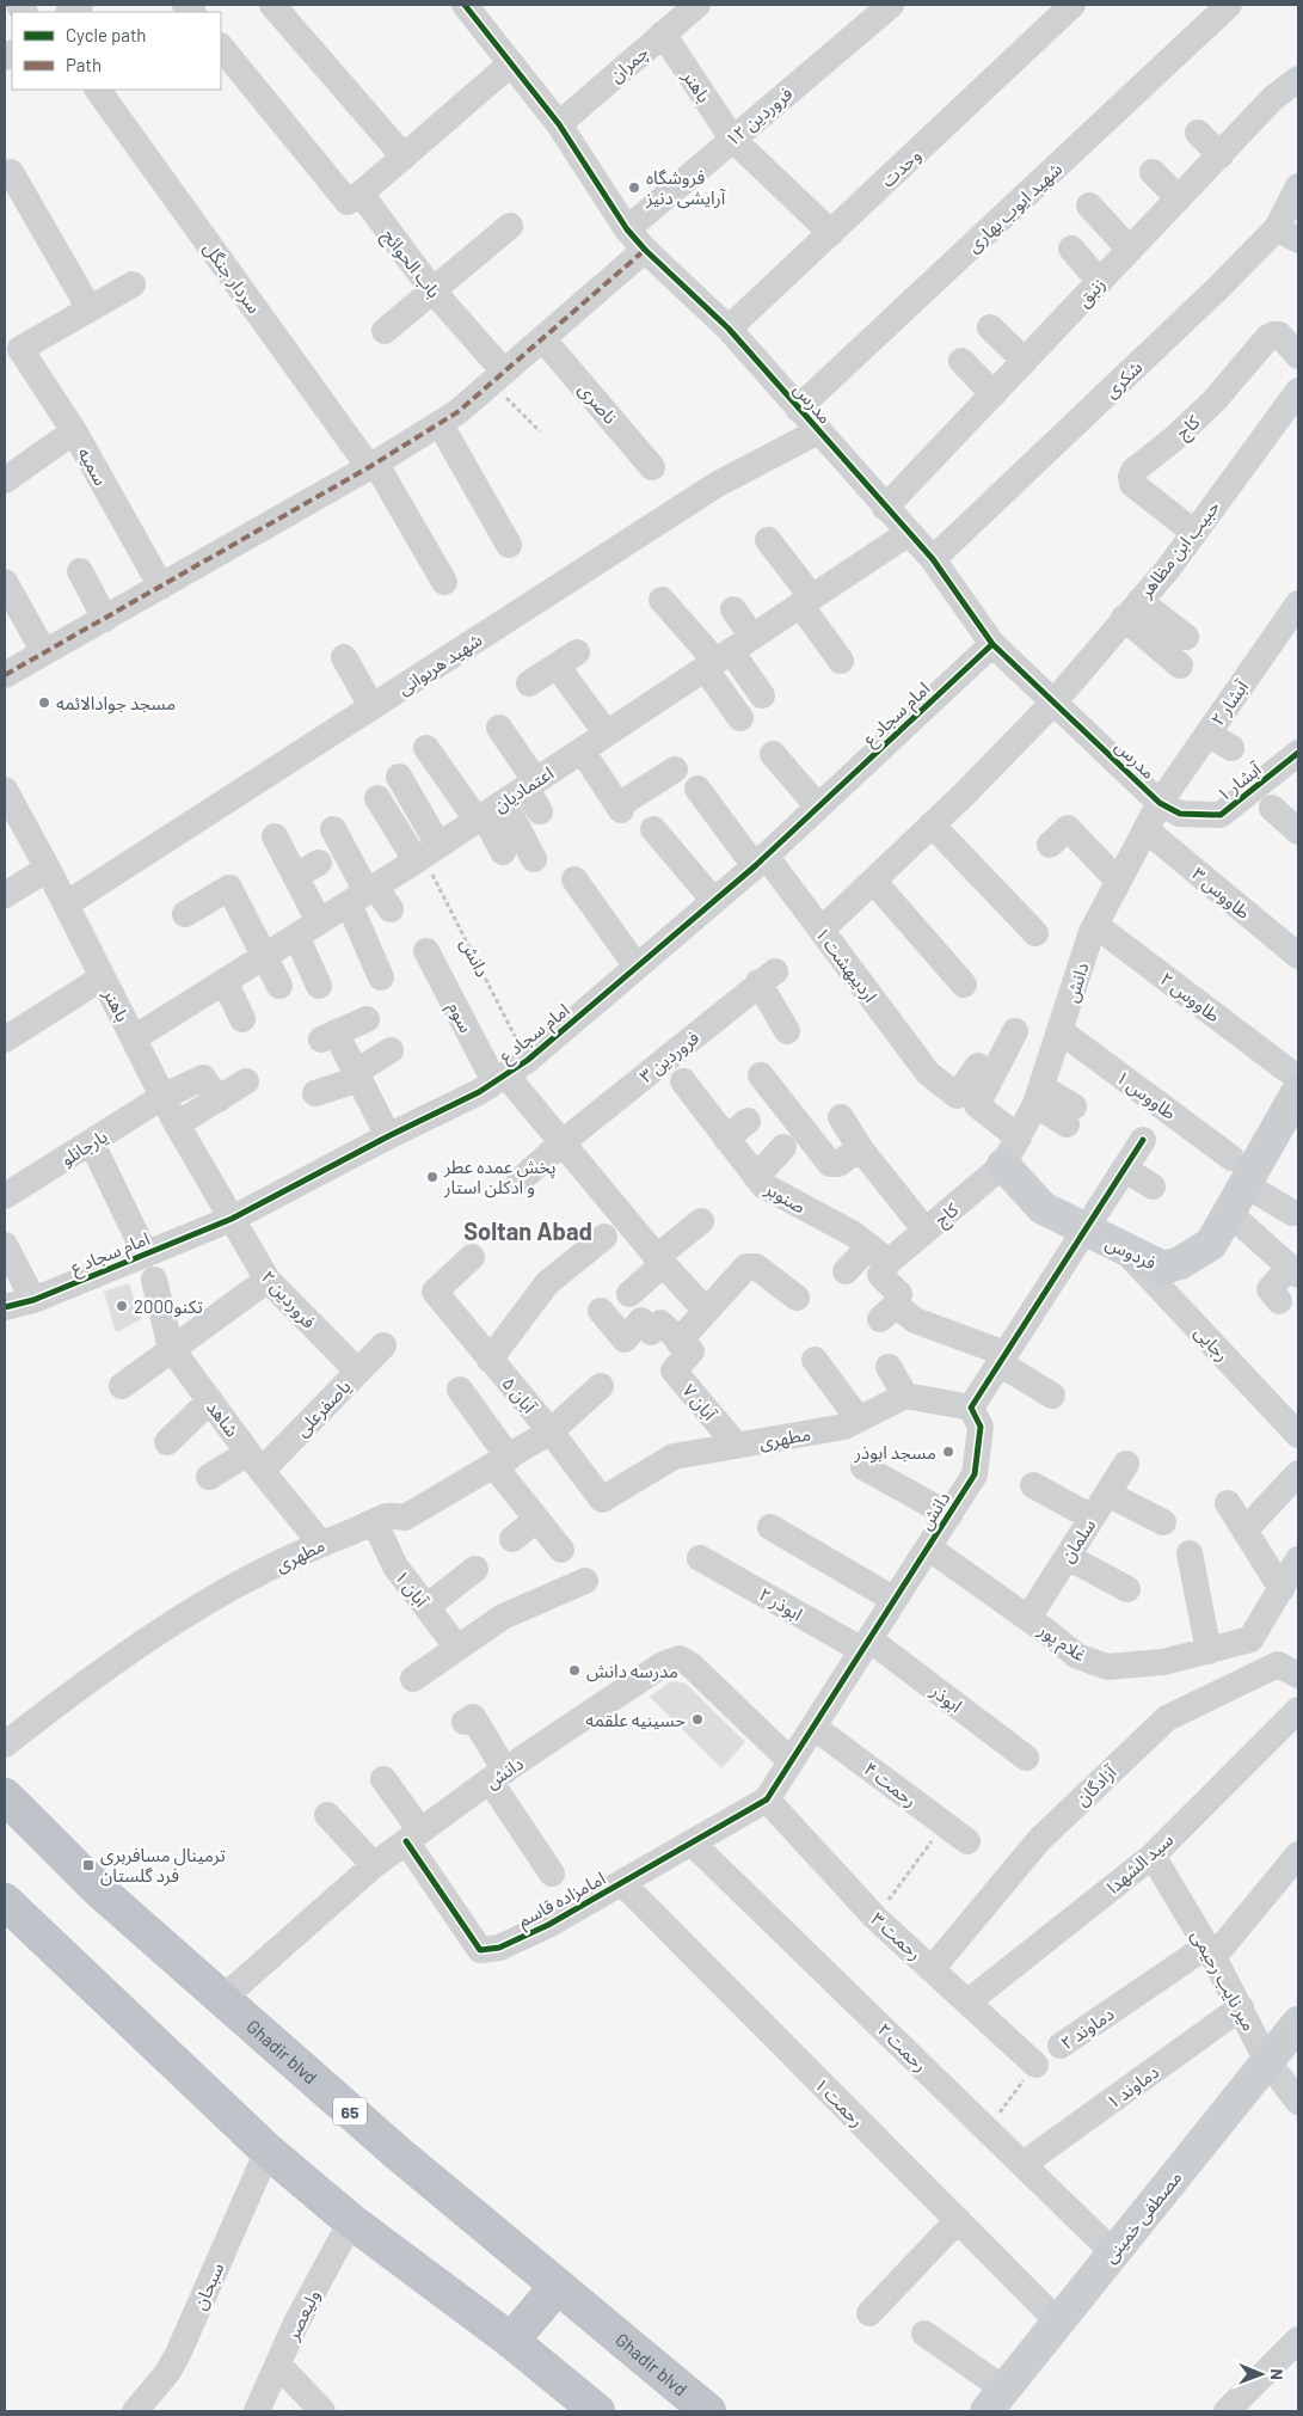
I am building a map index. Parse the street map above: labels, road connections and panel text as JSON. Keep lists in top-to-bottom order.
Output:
{
  "streets": {
    "highway": ["Ghadir blvd", "65"],
    "main road": ["فردوس", "مصطفی خمینی"],
    "street": [
      "چمران",
      "باهنر",
      "۱۲ فروردین",
      "وحدت",
      "شهید ایوب بهاری",
      "باب الحوائج",
      "سردار جنگل",
      "زنبق",
      "شکری",
      "ناصری",
      "مدرس",
      "کاج",
      "سمیه",
      "حبیب ابن مظاهر",
      "شهید هریوانی",
      "آبشار ۲",
      "امام سجاد ع",
      "آبشار ۱",
      "اعتمادیان",
      "طاووس ۳",
      "دانش",
      "اردیبهشت ۱",
      "طاووس ۲",
      "سوم",
      "فروردین ۳",
      "طاووس ۱",
      "یارجانلو",
      "صنوبر",
      "فروردین ۲",
      "رجایی",
      "آبان ۵",
      "آبان ۷",
      "یاصفرعلی",
      "شاهد",
      "مطهری",
      "سلمان",
      "آبان ۱",
      "ابوذر ۲",
      "غلام پور",
      "ابوذر",
      "رحمت ۴",
      "آزادگان",
      "سید الشهدا",
      "امامزاده قاسم",
      "رحمت ۳",
      "میر نایب رحیمی",
      "دماوند ۲",
      "رحمت ۲",
      "دماوند ۱",
      "رحمت ۱",
      "سبحان",
      "ولیعصر"
    ]
  },
  "crossings": [
    ["چمران", "باهنر"],
    ["چمران", "مدرس"],
    ["باهنر", "۱۲ فروردین"],
    ["باهنر", "وحدت"],
    ["باهنر", "شهید هریوانی"],
    ["باهنر", "امام سجاد ع"],
    ["باهنر", "اعتمادیان"],
    ["باهنر", "یارجانلو"],
    ["باهنر", "فروردین ۲"],
    ["۱۲ فروردین", "مدرس"],
    ["وحدت", "مدرس"],
    ["شهید ایوب بهاری", "مدرس"],
    ["زنبق", "مدرس"],
    ["شکری", "مدرس"],
    ["مدرس", "حبیب ابن مظاهر"],
    ["مدرس", "شهید هریوانی"],
    ["مدرس", "آبشار ۲"],
    ["مدرس", "امام سجاد ع"],
    ["مدرس", "آبشار ۱"],
    ["مدرس", "اعتمادیان"],
    ["مدرس", "دانش"],
    ["کاج", "حبیب ابن مظاهر"],
    ["کاج", "دانش"],
    ["کاج", "صنوبر"],
    ["کاج", "فردوس"],
    ["حبیب ابن مظاهر", "اردیبهشت ۱"],
    ["آبشار ۲", "آبشار ۱"],
    ["آبشار ۲", "دانش"],
    ["امام سجاد ع", "دانش"],
    ["امام سجاد ع", "اردیبهشت ۱"],
    ["امام سجاد ع", "سوم"],
    ["امام سجاد ع", "فروردین ۲"],
    ["آبشار ۱", "دانش"],
    ["اعتمادیان", "دانش"],
    ["طاووس ۳", "دانش"],
    ["دانش", "طاووس ۲"],
    ["دانش", "سوم"],
    ["دانش", "طاووس ۱"],
    ["دانش", "فردوس"],
    ["دانش", "ابوذر ۲"],
    ["دانش", "غلام پور"],
    ["دانش", "ابوذر"],
    ["دانش", "رحمت ۴"],
    ["دانش", "امامزاده قاسم"],
    ["دانش", "رحمت ۳"],
    ["دانش", "Ghadir blvd"],
    ["طاووس ۲", "فردوس"],
    ["طاووس ۱", "فردوس"],
    ["فردوس", "رجایی"],
    ["فروردین ۲", "یاصفرعلی"],
    ["آبان ۵", "مطهری"],
    ["آبان ۷", "مطهری"],
    ["یاصفرعلی", "شاهد"],
    ["شاهد", "مطهری"],
    ["مطهری", "آبان ۱"],
    ["سلمان", "غلام پور"],
    ["ابوذر ۲", "ابوذر"],
    ["آزادگان", "رحمت ۳"],
    ["سید الشهدا", "رحمت ۳"],
    ["سید الشهدا", "میر نایب رحیمی"],
    ["امامزاده قاسم", "رحمت ۳"],
    ["امامزاده قاسم", "رحمت ۲"],
    ["امامزاده قاسم", "رحمت ۱"],
    ["میر نایب رحیمی", "دماوند ۲"],
    ["میر نایب رحیمی", "دماوند ۱"],
    ["میر نایب رحیمی", "مصطفی خمینی"],
    ["رحمت ۲", "دماوند ۱"],
    ["رحمت ۲", "مصطفی خمینی"],
    ["رحمت ۱", "مصطفی خمینی"]
  ],
  "districts": ["Soltan Abad"],
  "places": {
    "other": [
      "فروشگاه آرایشی دنیز",
      "مسجد جوادالائمه",
      "پخش عمده عطر و ادکلن استار",
      "تکنو2000",
      "مسجد ابوذر",
      "مدرسه دانش",
      "حسینیه علقمه"
    ],
    "transit": ["ترمینال مسافربری فرد گلستان"]
  },
  "legend": ["Cycle path", "Path"],
  "north": "right"
}
